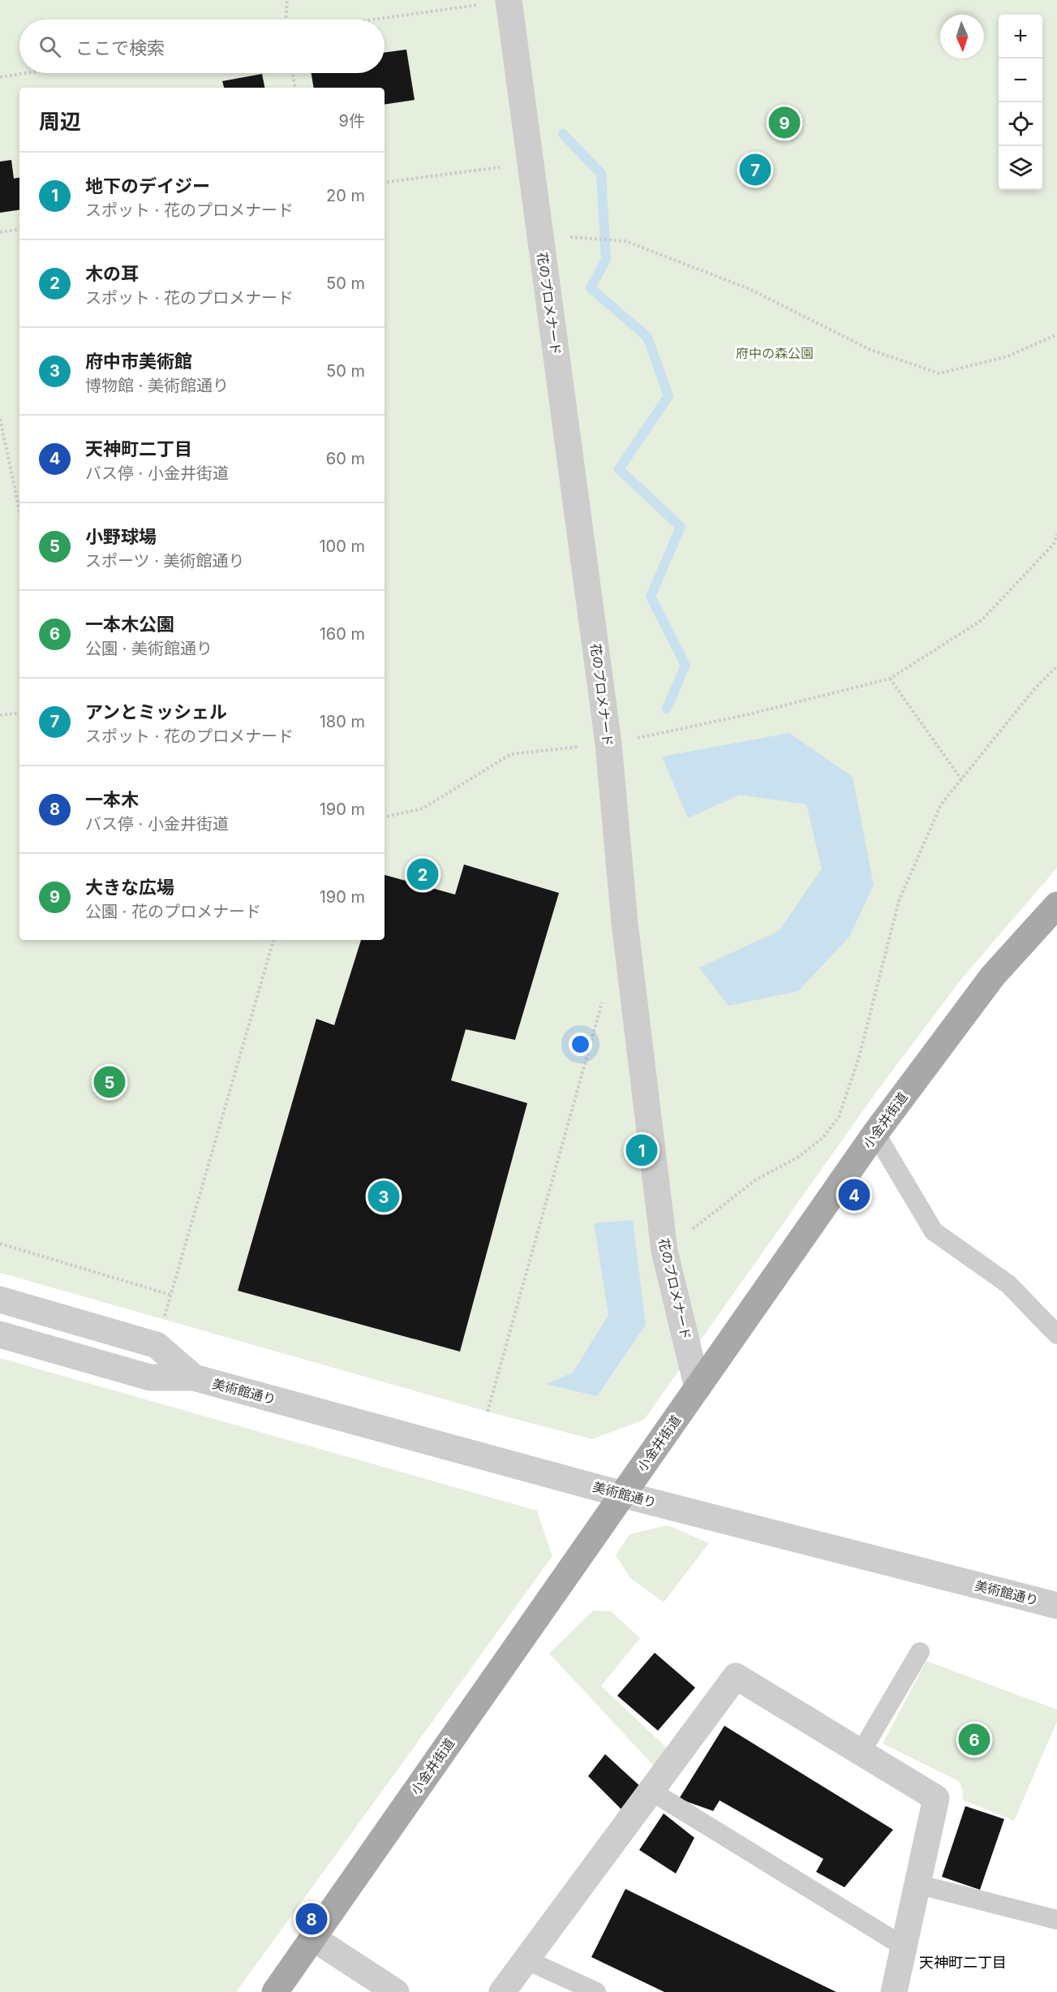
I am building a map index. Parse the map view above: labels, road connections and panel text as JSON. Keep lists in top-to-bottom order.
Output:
{
  "streets": {
    "main road": ["小金井街道"],
    "street": ["花のプロメナード", "美術館通り"]
  },
  "crossings": [
    ["花のプロメナード", "小金井街道"],
    ["小金井街道", "美術館通り"]
  ],
  "districts": ["天神町二丁目"],
  "parks": ["府中の森公園"],
  "north": "bottom",
  "page": {
    "map_buttons": ["+", "−"],
    "search": "ここで検索",
    "heading": ["周辺", "9件"],
    "pins": [
      "9",
      "7",
      "2",
      "5",
      "1",
      "4",
      "3",
      "6",
      "8"
    ],
    "list": [
      {
        "mark": "1",
        "name": "地下のデイジー",
        "note": "スポット · 花のプロメナード",
        "value": "20 m"
      },
      {
        "mark": "2",
        "name": "木の耳",
        "note": "スポット · 花のプロメナード",
        "value": "50 m"
      },
      {
        "mark": "3",
        "name": "府中市美術館",
        "note": "博物館 · 美術館通り",
        "value": "50 m"
      },
      {
        "mark": "4",
        "name": "天神町二丁目",
        "note": "バス停 · 小金井街道",
        "value": "60 m"
      },
      {
        "mark": "5",
        "name": "小野球場",
        "note": "スポーツ · 美術館通り",
        "value": "100 m"
      },
      {
        "mark": "6",
        "name": "一本木公園",
        "note": "公園 · 美術館通り",
        "value": "160 m"
      },
      {
        "mark": "7",
        "name": "アンとミッシェル",
        "note": "スポット · 花のプロメナード",
        "value": "180 m"
      },
      {
        "mark": "8",
        "name": "一本木",
        "note": "バス停 · 小金井街道",
        "value": "190 m"
      },
      {
        "mark": "9",
        "name": "大きな広場",
        "note": "公園 · 花のプロメナード",
        "value": "190 m"
      }
    ]
  }
}
